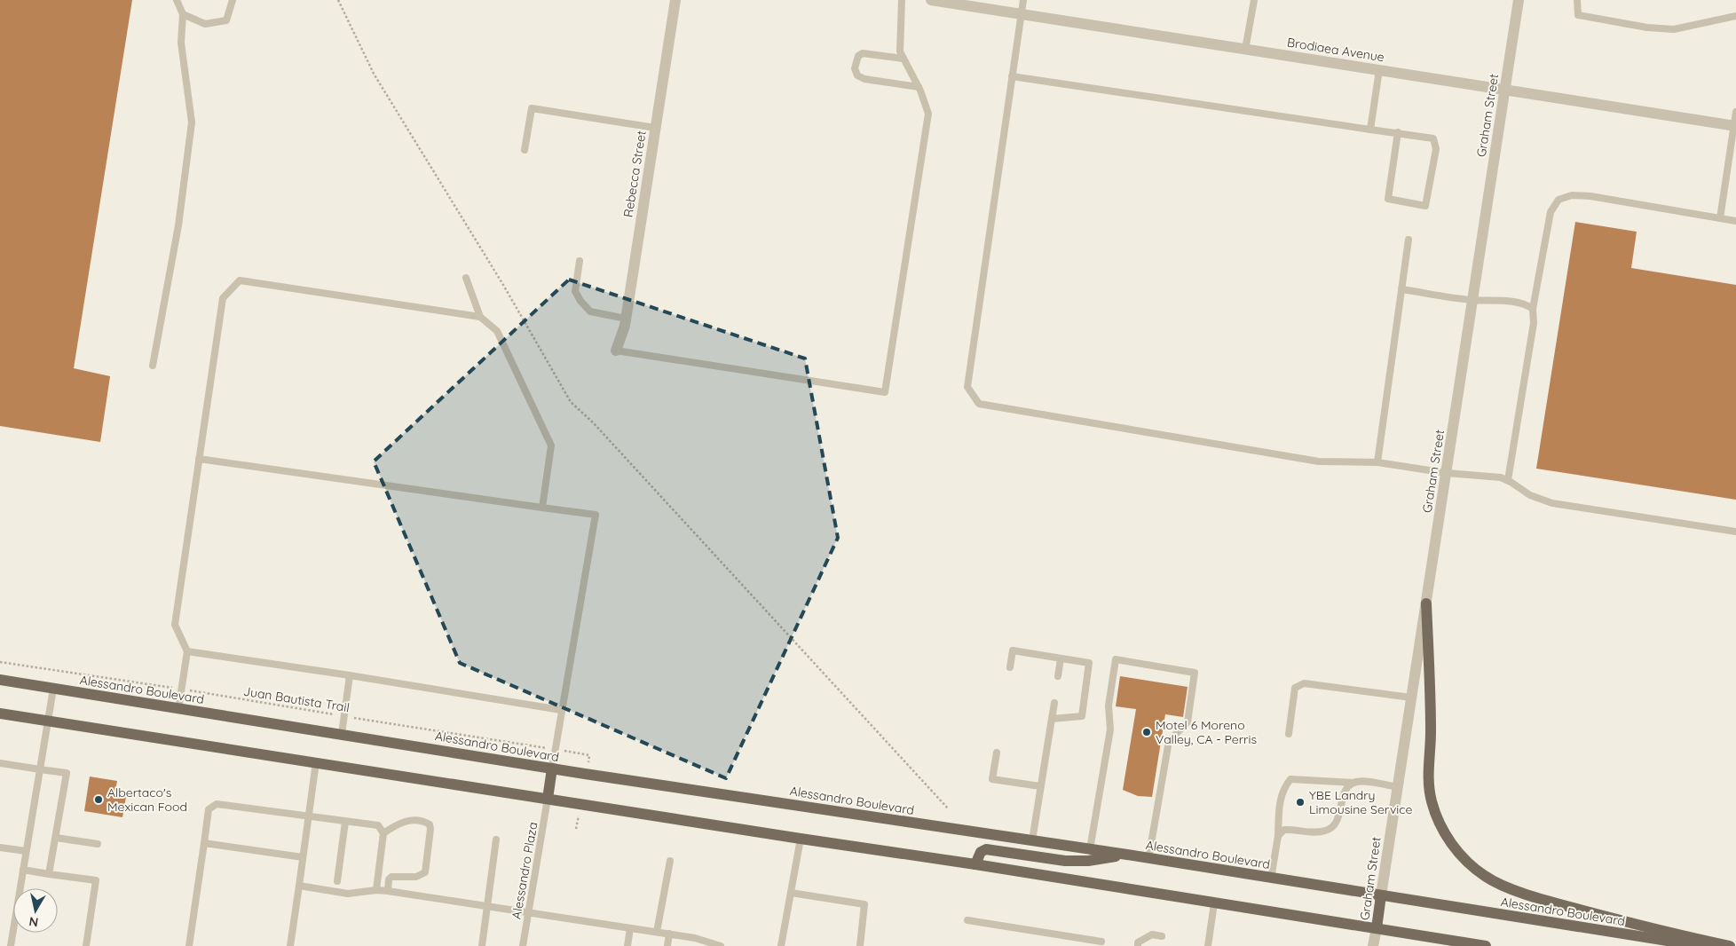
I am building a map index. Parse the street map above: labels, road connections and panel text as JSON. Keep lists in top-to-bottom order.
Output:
{
  "streets": {
    "main road": ["Graham Street", "Alessandro Boulevard"],
    "street": ["Brodiaea Avenue", "Rebecca Street"],
    "lane": ["Alessandro Plaza"],
    "path": ["Juan Bautista Trail"]
  },
  "crossings": [
    ["Brodiaea Avenue", "Graham Street"],
    ["Graham Street", "Alessandro Boulevard"]
  ],
  "places": ["Motel 6 Moreno Valley, CA - Perris", "Albertaco's Mexican Food", "YBE Landry Limousine Service"],
  "north": "bottom"
}
